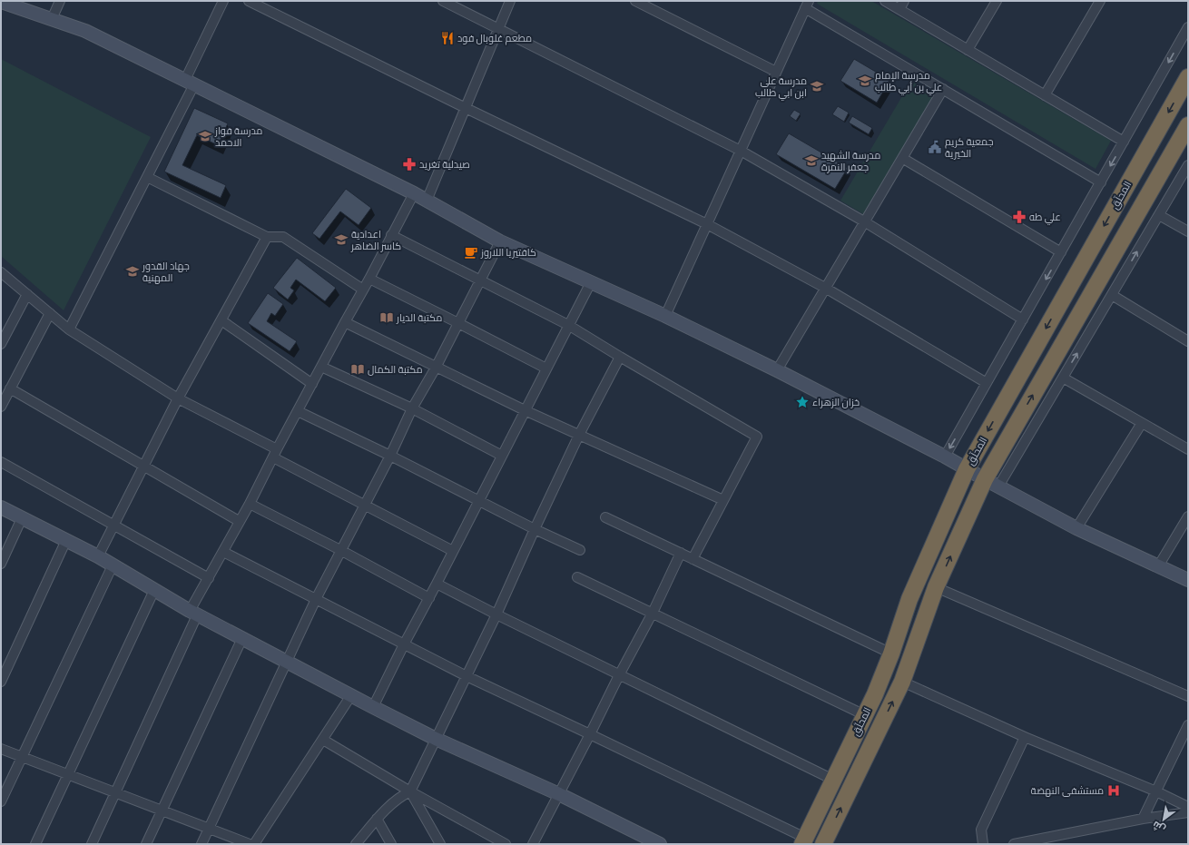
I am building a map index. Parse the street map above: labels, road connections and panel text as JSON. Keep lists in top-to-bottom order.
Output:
{
  "streets": {
    "highway": ["المحلّق"]
  },
  "places": {
    "restaurant": ["مطعم غلوبال فود"],
    "school or university": [
      "مدرسة الإمام علي بن أبي طالب",
      "مدرسة علي ابن ابي طالب",
      "مدرسة فواز الاحمد",
      "مدرسة الشهيد جعفر النمرة",
      "اعدادية كاسر الضاهر",
      "جهاد القدور المهنية"
    ],
    "public building": ["جمعية كريم الخيرية"],
    "pharmacy": ["صيدلية تغريد", "علي طه"],
    "cafe": ["كافتيريا اللاروز"],
    "library": ["مكتبة الديار", "مكتبة الكمال"],
    "place": ["خزان الزهراء"],
    "hospital": ["مستشفى النهضة"]
  },
  "north": "bottom left"
}
